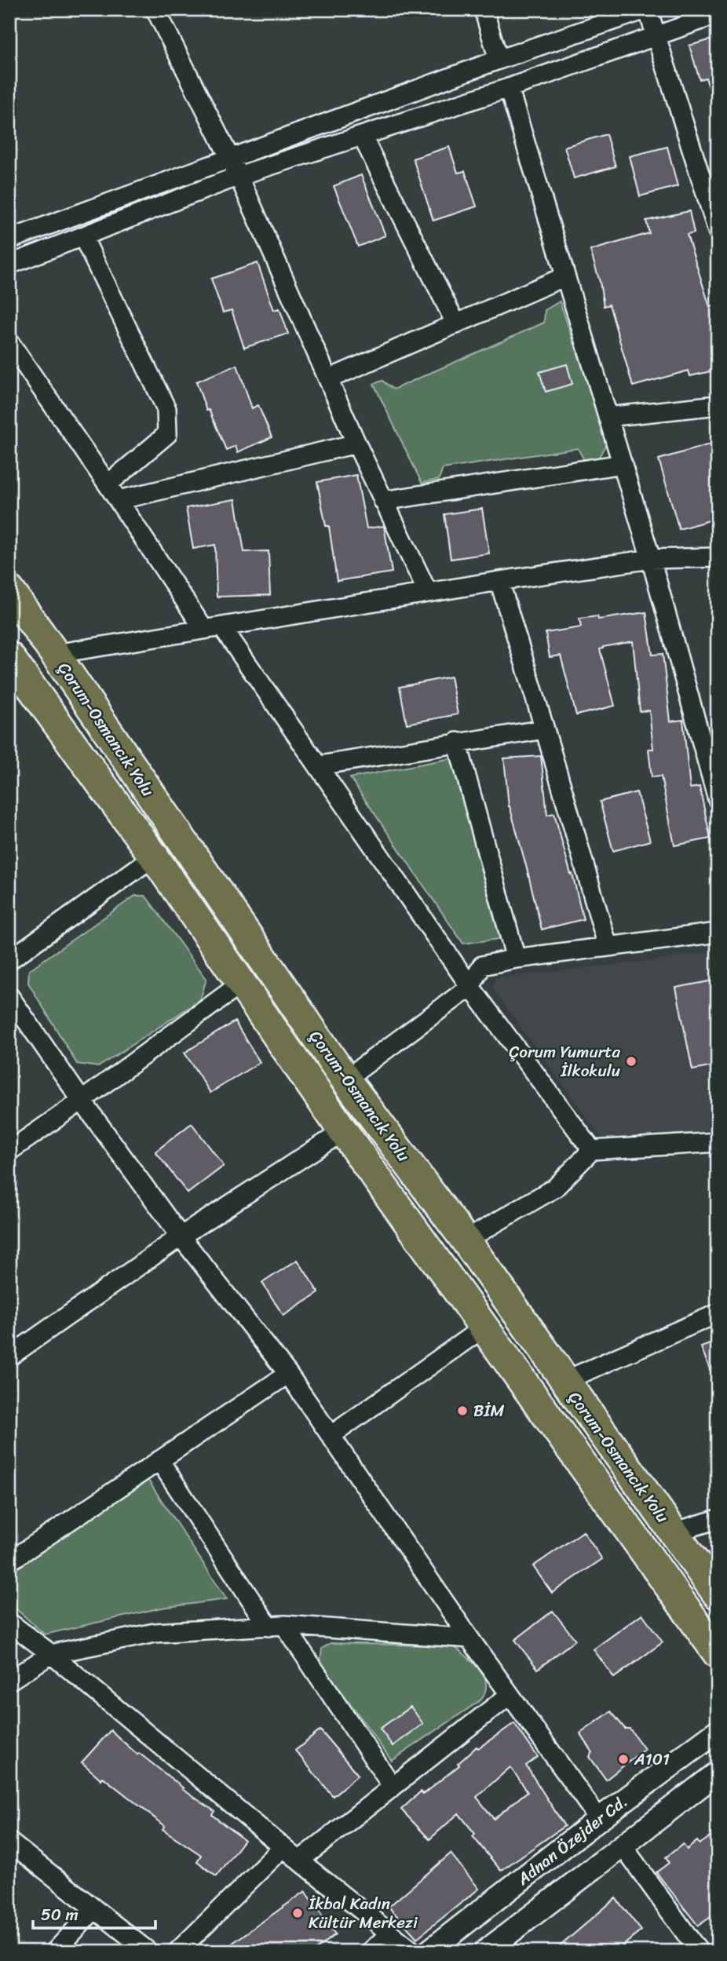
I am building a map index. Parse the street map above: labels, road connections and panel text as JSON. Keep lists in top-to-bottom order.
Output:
{
  "streets": {
    "highway": ["Çorum-Osmancık Yolu"],
    "street": ["Adnan Özejder Cd."]
  },
  "places": [
    "Çorum Yumurta İlkokulu",
    "BİM",
    "A101",
    "İkbal Kadın Kültür Merkezi"
  ],
  "scale_bar": "50 m"
}
